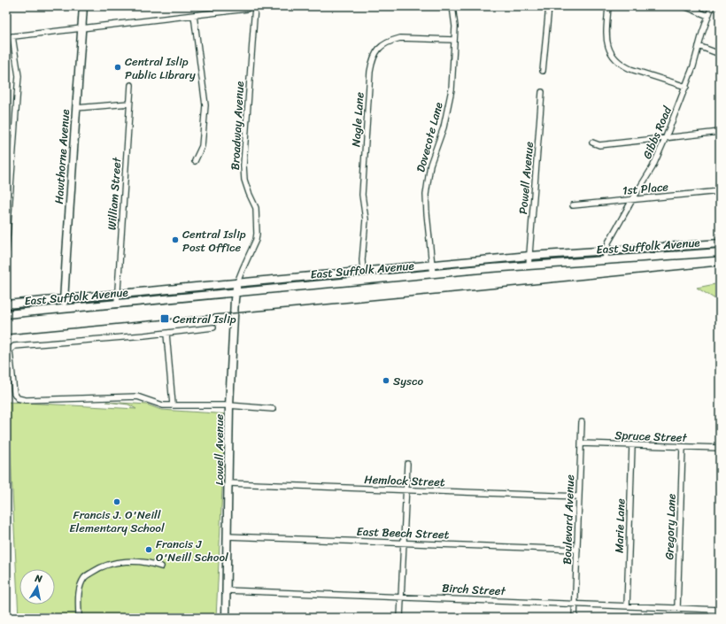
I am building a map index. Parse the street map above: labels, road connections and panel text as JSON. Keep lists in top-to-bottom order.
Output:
{
  "streets": {
    "main road": ["Hawthorne Avenue", "East Suffolk Avenue", "Lowell Avenue"],
    "street": [
      "Nagle Lane",
      "Broadway Avenue",
      "Gibbs Road",
      "Dovecote Lane",
      "Powell Avenue",
      "1st Place",
      "William Street",
      "Spruce Street",
      "Hemlock Street",
      "Boulevard Avenue",
      "Marie Lane",
      "Gregory Lane",
      "East Beech Street",
      "Birch Street"
    ]
  },
  "crossings": [
    ["Nagle Lane", "Dovecote Lane"],
    ["Nagle Lane", "East Suffolk Avenue"],
    ["Broadway Avenue", "East Suffolk Avenue"],
    ["Broadway Avenue", "Lowell Avenue"],
    ["Gibbs Road", "1st Place"],
    ["Gibbs Road", "East Suffolk Avenue"],
    ["Dovecote Lane", "East Suffolk Avenue"],
    ["Hawthorne Avenue", "East Suffolk Avenue"],
    ["Powell Avenue", "East Suffolk Avenue"],
    ["William Street", "East Suffolk Avenue"],
    ["East Suffolk Avenue", "Lowell Avenue"],
    ["Spruce Street", "Boulevard Avenue"],
    ["Spruce Street", "Marie Lane"],
    ["Spruce Street", "Gregory Lane"],
    ["Lowell Avenue", "Hemlock Street"],
    ["Lowell Avenue", "East Beech Street"],
    ["Lowell Avenue", "Birch Street"],
    ["Hemlock Street", "Boulevard Avenue"],
    ["Boulevard Avenue", "East Beech Street"],
    ["Boulevard Avenue", "Birch Street"],
    ["Marie Lane", "Birch Street"],
    ["Gregory Lane", "Birch Street"]
  ],
  "places": {
    "other": [
      "Central Islip Public Library",
      "Central Islip Post Office",
      "Sysco",
      "Francis J. O'Neill Elementary School",
      "Francis J O'Neill School"
    ],
    "transit": ["Central Islip"]
  },
  "north": "top"
}
